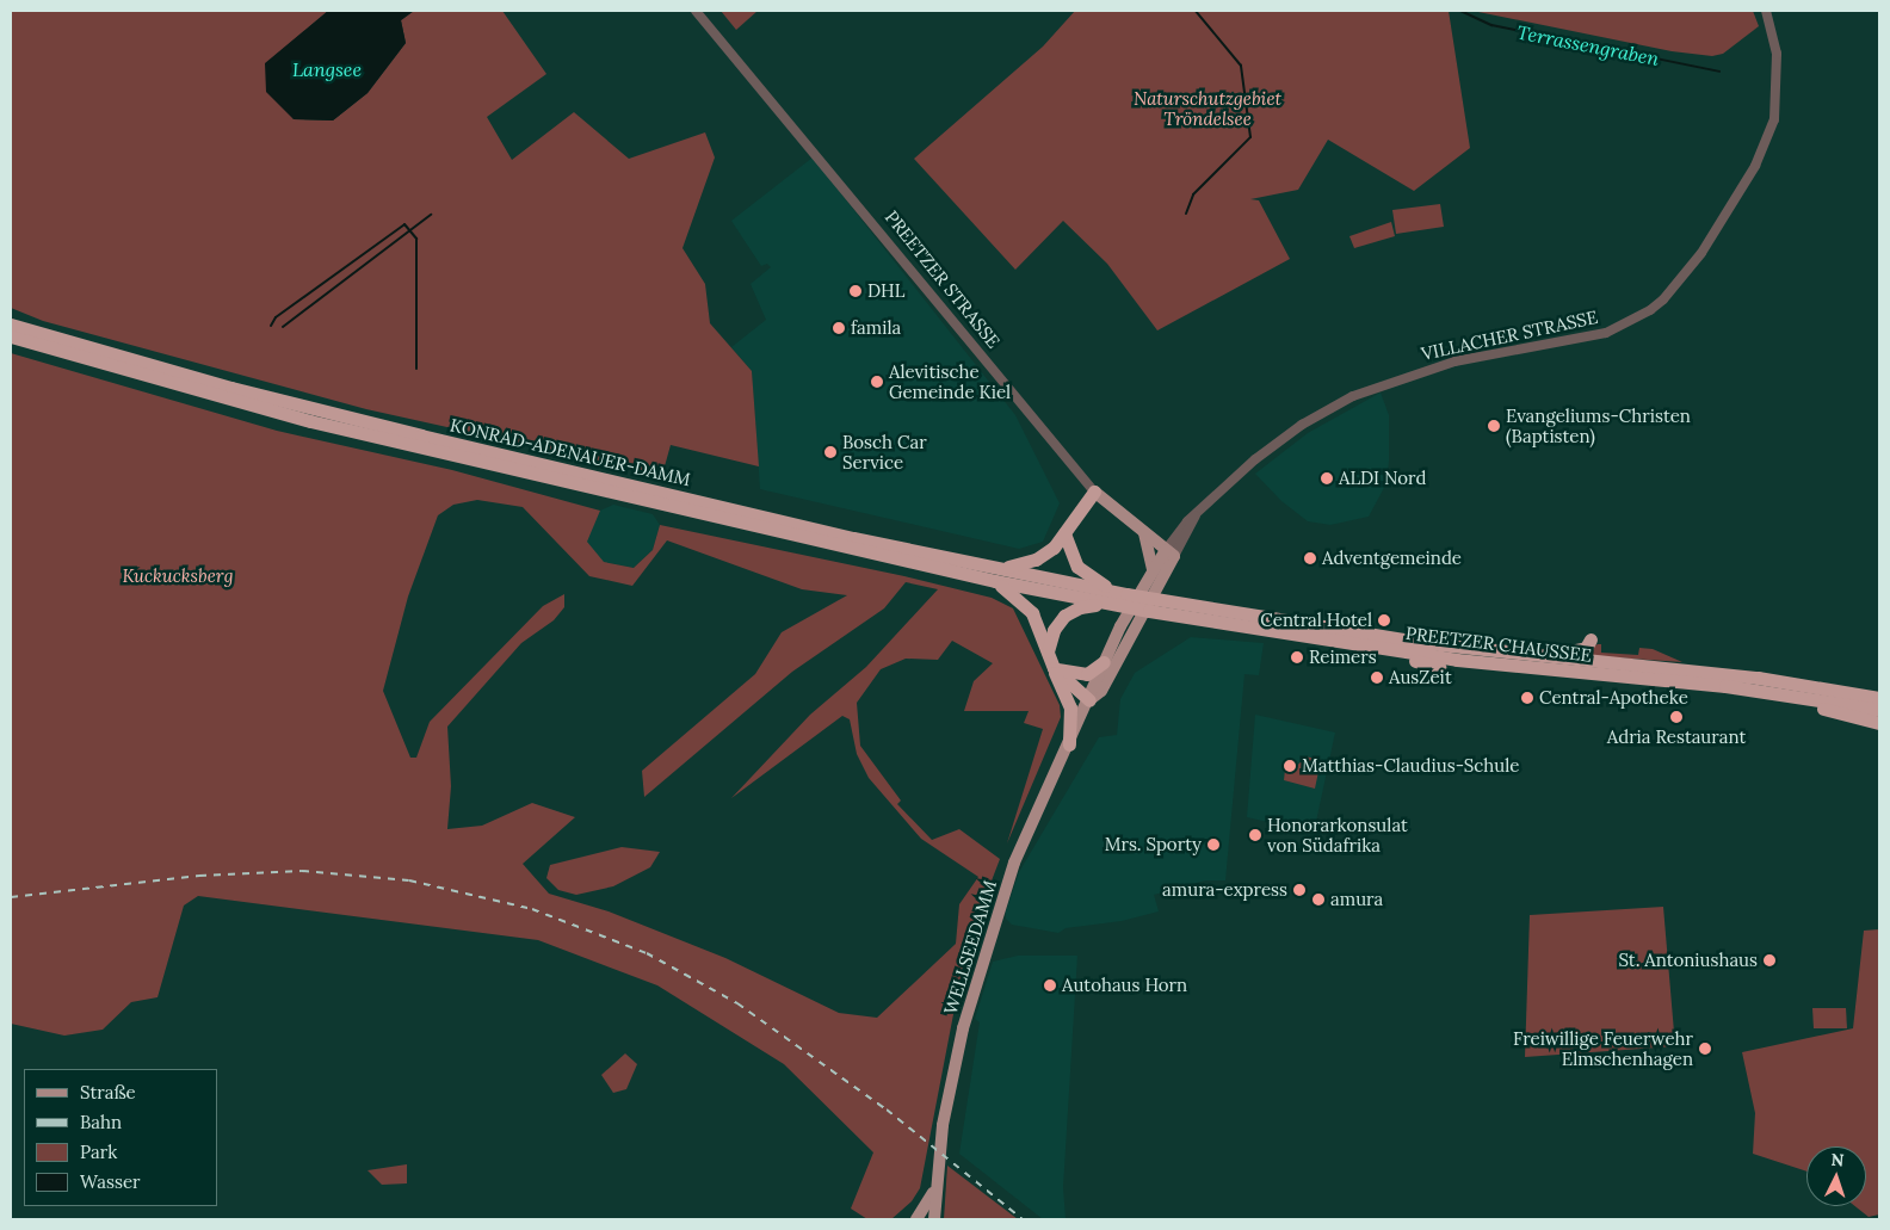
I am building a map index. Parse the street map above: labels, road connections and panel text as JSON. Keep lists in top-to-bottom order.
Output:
{
  "streets": {
    "highway": ["KONRAD-ADENAUER-DAMM", "PREETZER CHAUSSEE"],
    "main road": ["PREETZER STRASSE", "WELLSEEDAMM"],
    "street": ["VILLACHER STRASSE"]
  },
  "crossings": [
    ["PREETZER STRASSE", "VILLACHER STRASSE"],
    ["PREETZER STRASSE", "WELLSEEDAMM"],
    ["VILLACHER STRASSE", "WELLSEEDAMM"],
    ["KONRAD-ADENAUER-DAMM", "PREETZER CHAUSSEE"]
  ],
  "water": ["Terrassengraben", "Langsee"],
  "parks": ["Naturschutzgebiet Tröndelsee", "Kuckucksberg"],
  "places": [
    "DHL",
    "famila",
    "Alevitische Gemeinde Kiel",
    "Evangeliums-Christen (Baptisten)",
    "Bosch Car Service",
    "ALDI Nord",
    "Adventgemeinde",
    "Central Hotel",
    "Reimers",
    "AusZeit",
    "Central-Apotheke",
    "Adria Restaurant",
    "Matthias-Claudius-Schule",
    "Honorarkonsulat von Südafrika",
    "Mrs. Sporty",
    "amura-express",
    "amura",
    "St. Antoniushaus",
    "Autohaus Horn",
    "Freiwillige Feuerwehr Elmschenhagen"
  ],
  "legend": [
    "Straße",
    "Bahn",
    "Park",
    "Wasser"
  ],
  "north": "top"
}
